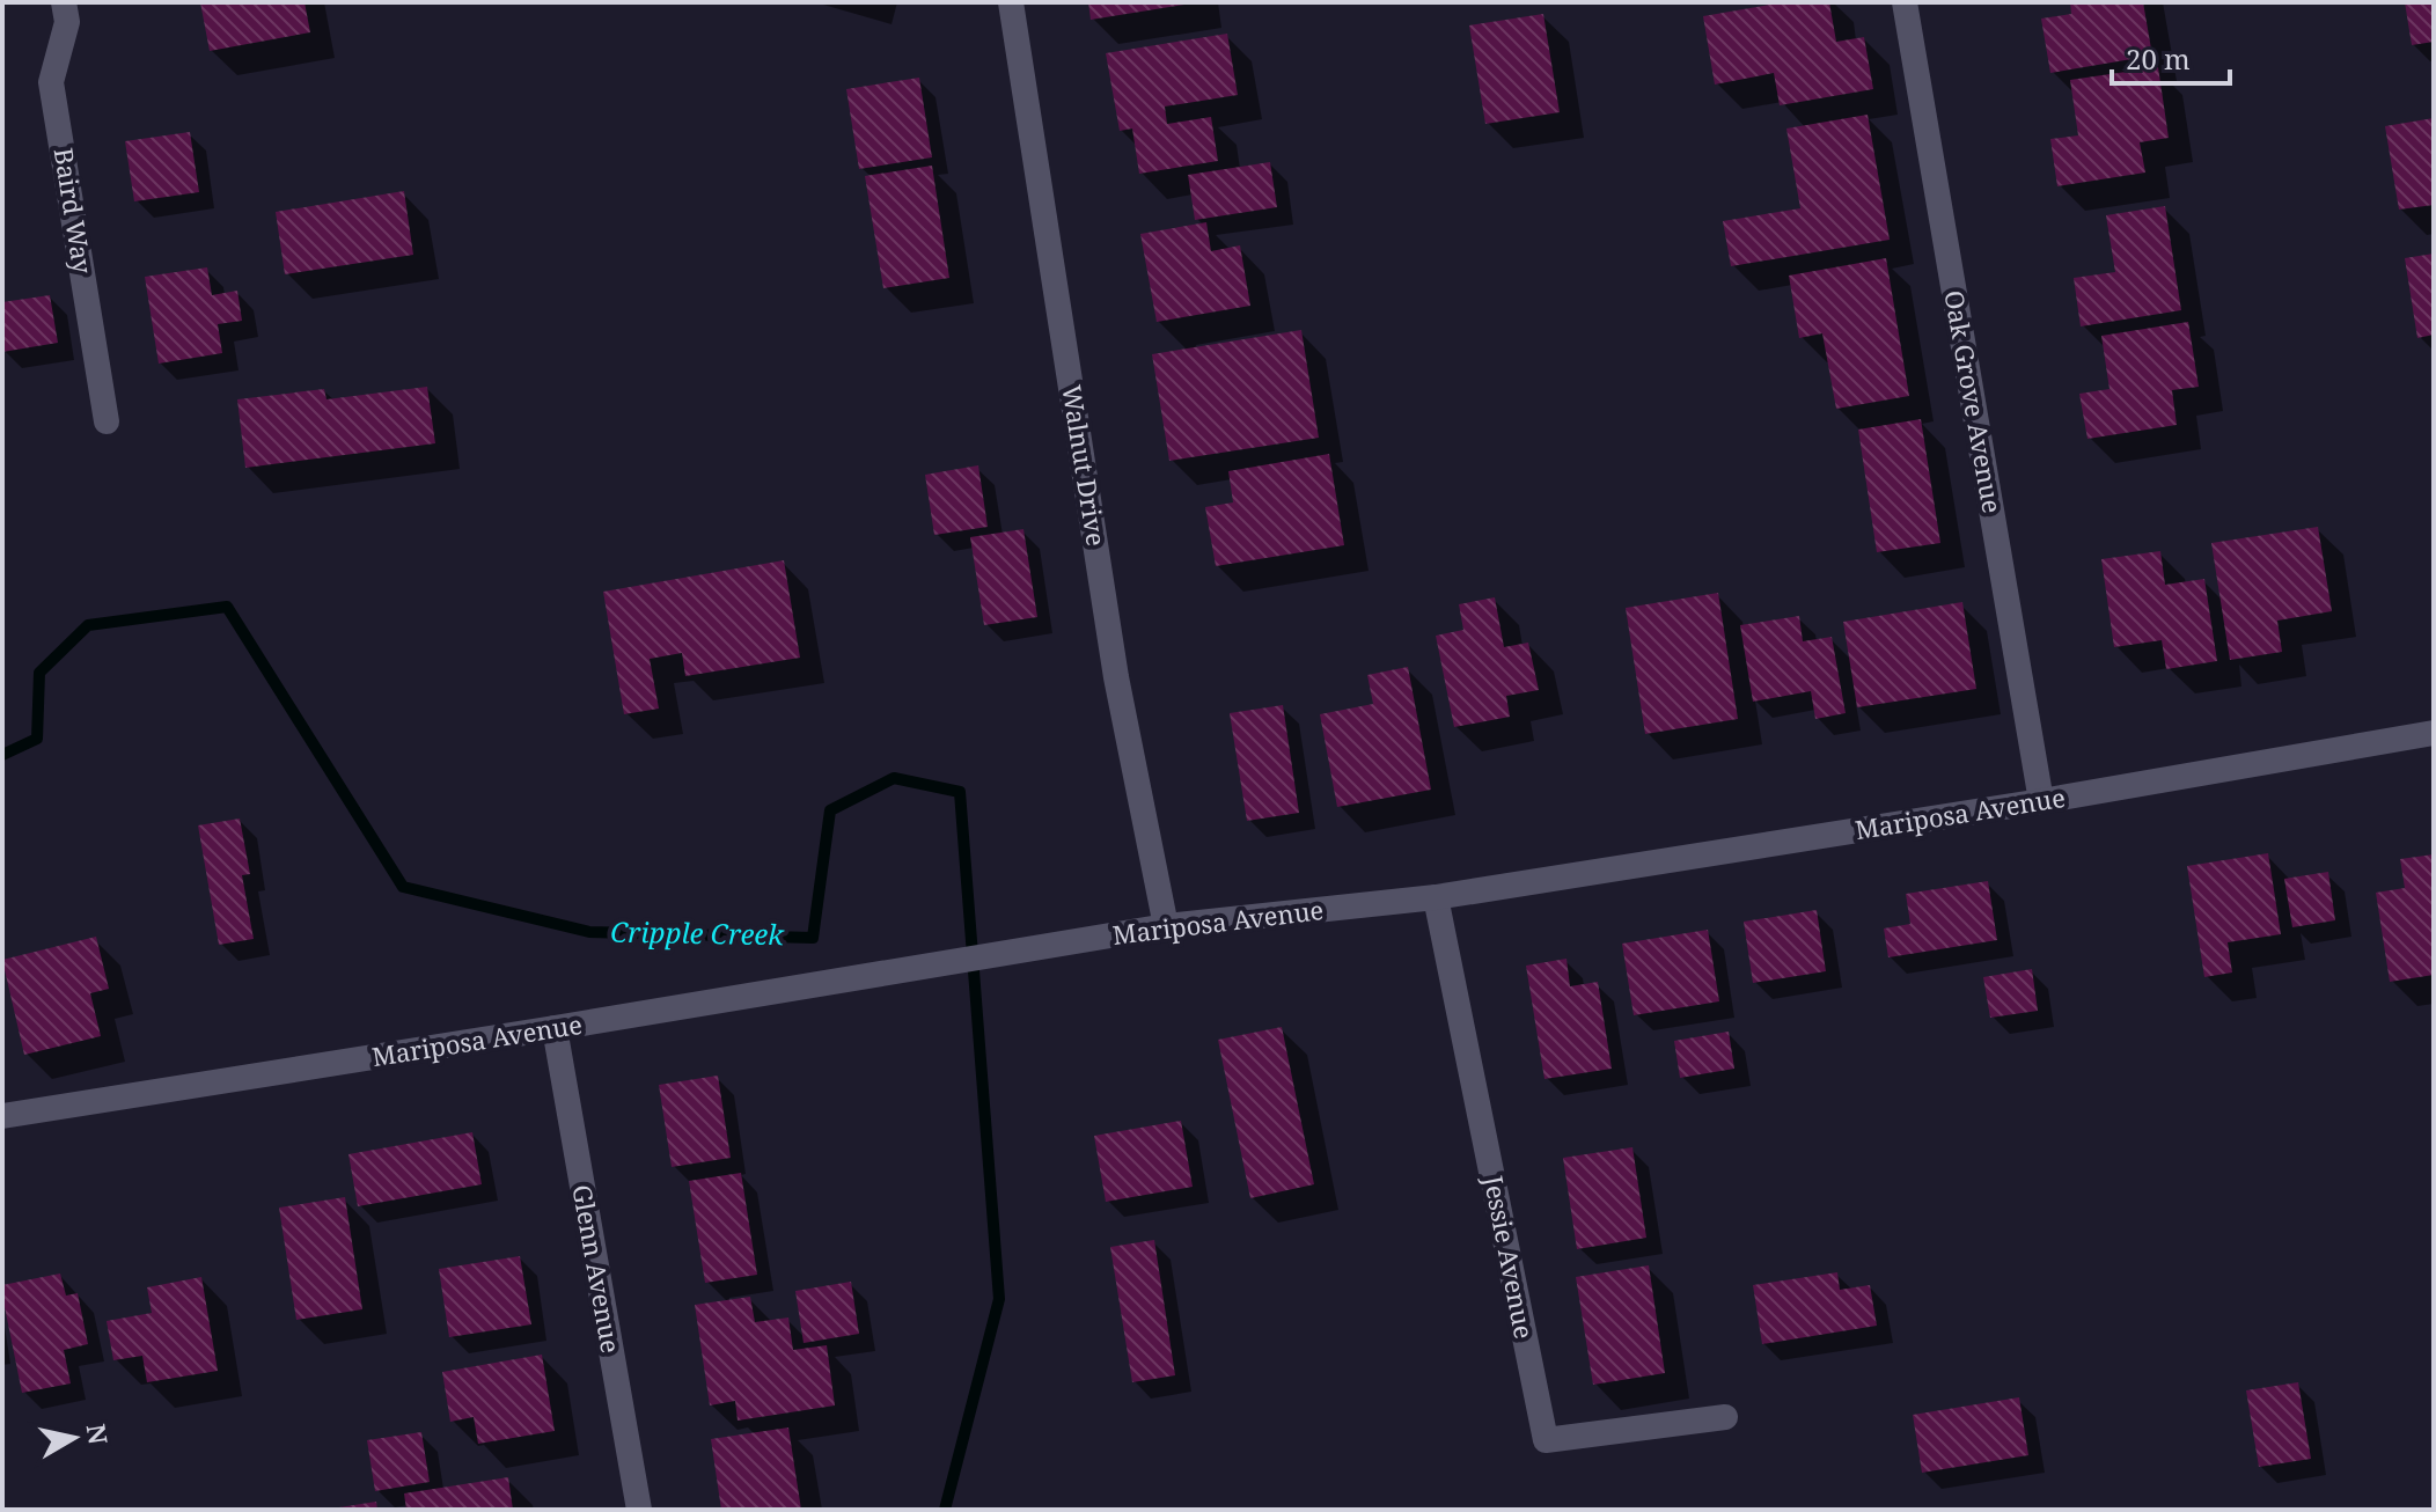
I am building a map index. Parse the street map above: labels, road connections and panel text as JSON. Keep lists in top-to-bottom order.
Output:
{
  "streets": {
    "street": [
      "Baird Way",
      "Oak Grove Avenue",
      "Walnut Drive",
      "Mariposa Avenue",
      "Jessie Avenue",
      "Glenn Avenue"
    ]
  },
  "crossings": [
    ["Oak Grove Avenue", "Mariposa Avenue"],
    ["Walnut Drive", "Mariposa Avenue"],
    ["Mariposa Avenue", "Jessie Avenue"],
    ["Mariposa Avenue", "Glenn Avenue"]
  ],
  "water": ["Cripple Creek"],
  "scale_bar": "20 m",
  "north": "right"
}
